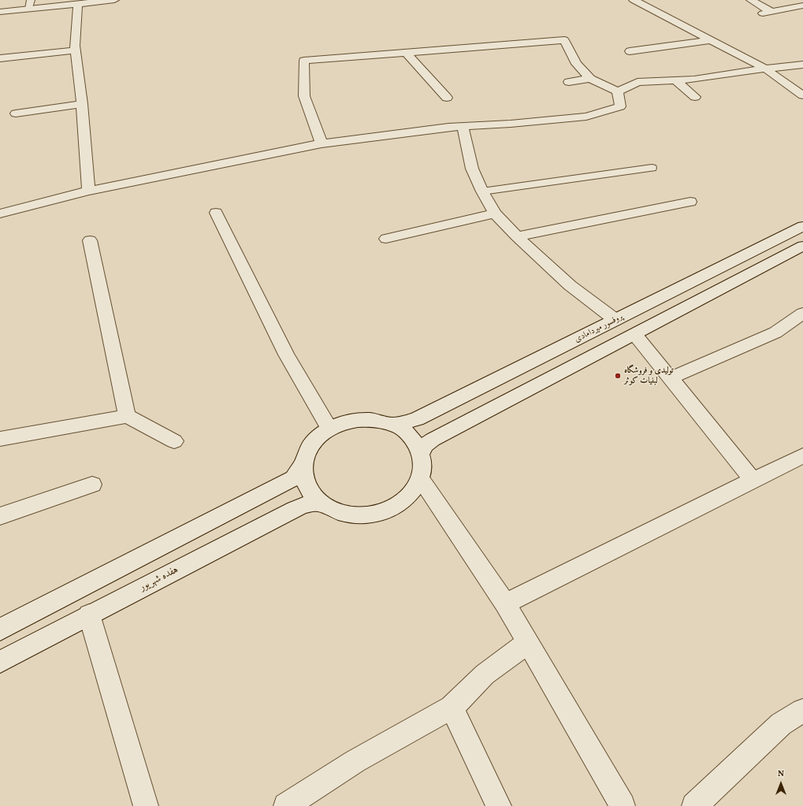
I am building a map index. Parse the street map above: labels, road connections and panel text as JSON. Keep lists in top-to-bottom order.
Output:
{
  "streets": {
    "street": ["پروفسور میردامادی", "هفده شهریور"]
  },
  "crossings": [
    ["پروفسور میردامادی", "هفده شهریور"]
  ],
  "places": ["تولیدی و فروشگاه لبنیات کوثر"],
  "north": "top"
}
